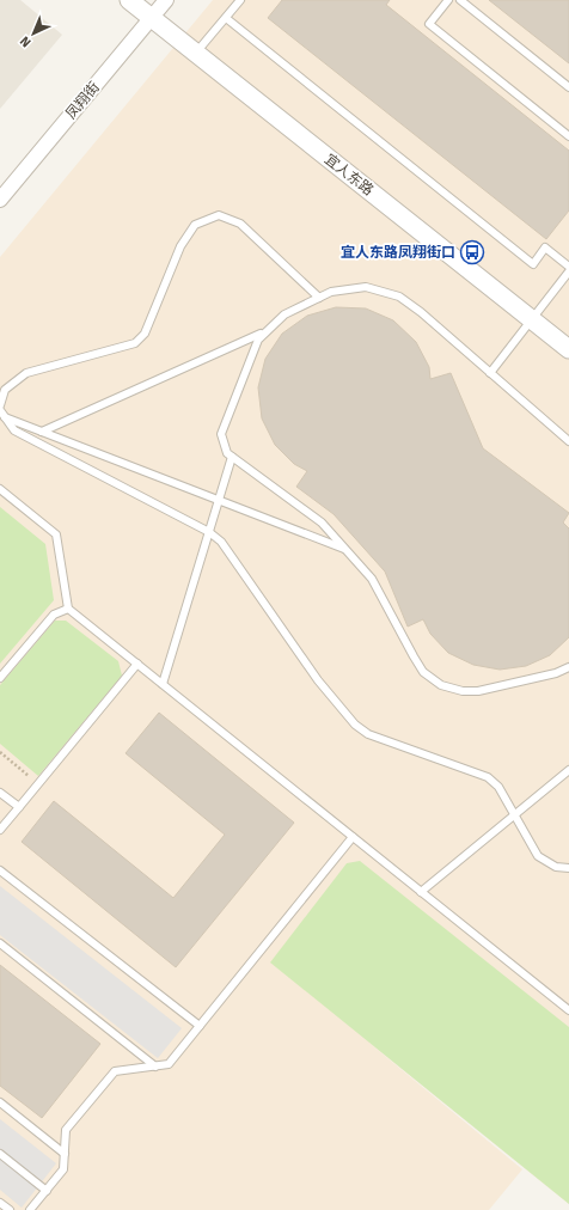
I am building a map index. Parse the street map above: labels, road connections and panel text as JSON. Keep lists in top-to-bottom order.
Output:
{
  "streets": {
    "street": ["凤翔街", "宜人东路"]
  },
  "crossings": [
    ["凤翔街", "宜人东路"]
  ],
  "places": {
    "bus stop": ["宜人东路凤翔街口"]
  },
  "north": "bottom left"
}
